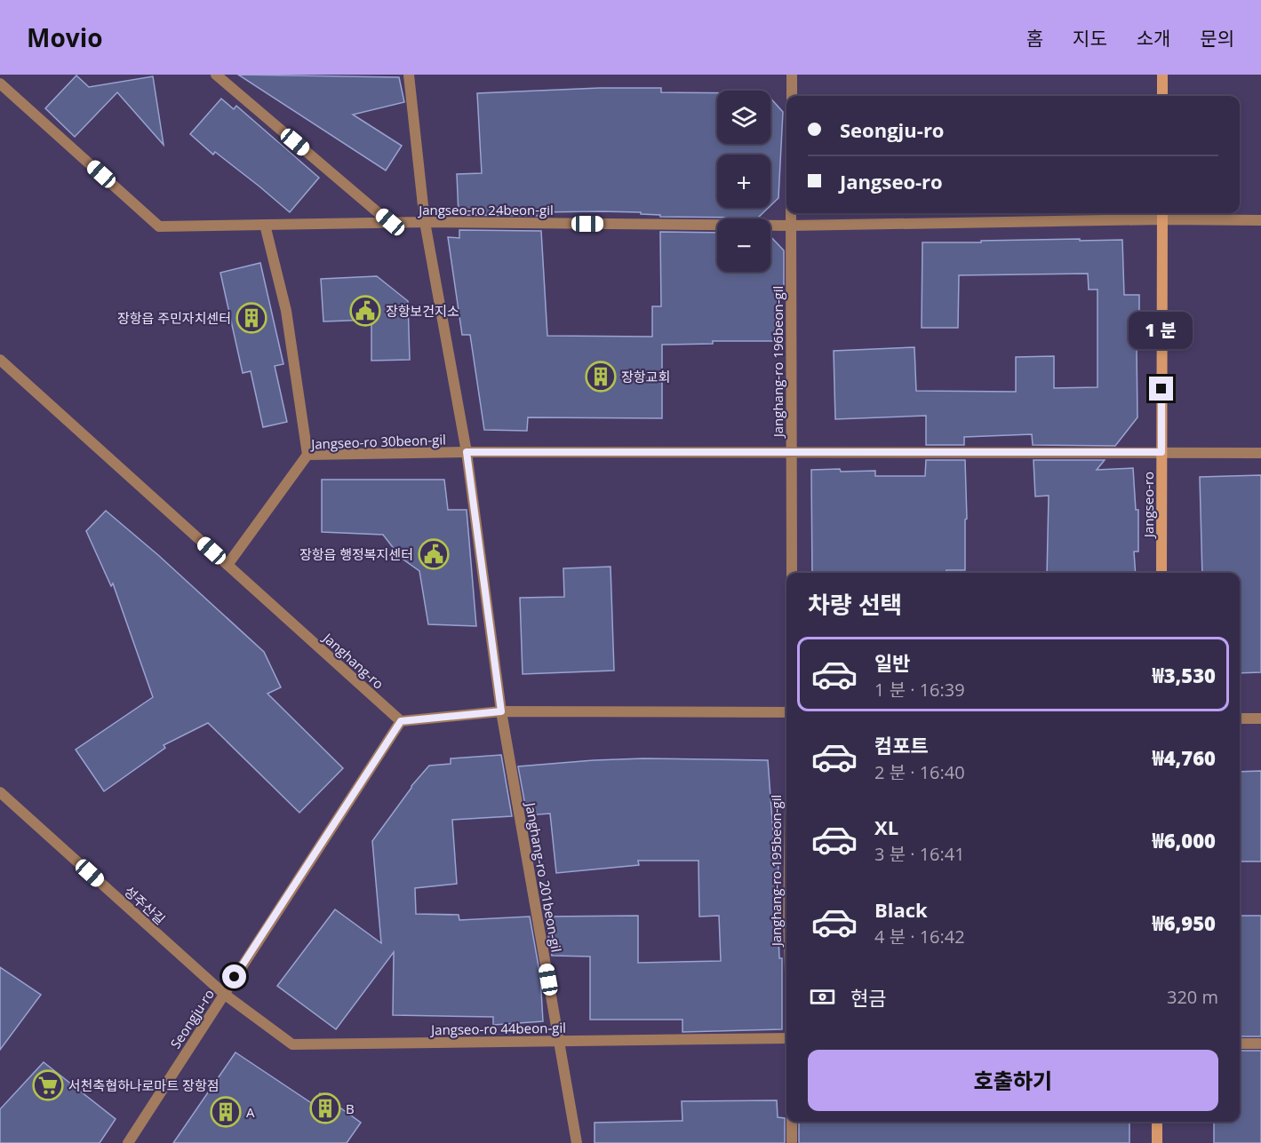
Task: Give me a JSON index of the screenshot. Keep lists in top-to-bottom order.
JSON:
{
  "streets": {
    "main road": ["Jangseo-ro"],
    "street": [
      "Jangseo-ro 24beon-gil",
      "Janghang-ro 196beon-gil",
      "Jangseo-ro 30beon-gil",
      "Janghang-ro",
      "Janghang-ro 201beon-gil",
      "성주산길",
      "Seongju-ro",
      "Jangseo-ro 44beon-gil"
    ]
  },
  "crossings": [
    ["Jangseo-ro 24beon-gil", "Janghang-ro 196beon-gil"],
    ["Jangseo-ro 24beon-gil", "Jangseo-ro"],
    ["Jangseo-ro 24beon-gil", "Janghang-ro 201beon-gil"],
    ["Janghang-ro 196beon-gil", "Jangseo-ro 30beon-gil"],
    ["Jangseo-ro 30beon-gil", "Jangseo-ro"],
    ["Jangseo-ro 30beon-gil", "Janghang-ro"],
    ["Jangseo-ro 30beon-gil", "Janghang-ro 201beon-gil"],
    ["Janghang-ro", "Seongju-ro"],
    ["Janghang-ro 201beon-gil", "Jangseo-ro 44beon-gil"],
    ["성주산길", "Seongju-ro"],
    ["성주산길", "Jangseo-ro 44beon-gil"],
    ["Seongju-ro", "Jangseo-ro 44beon-gil"]
  ],
  "places": {
    "public building": ["장항보건지소", "장항읍 행정복지센터"],
    "building": [
      "장항읍 주민자치센터",
      "장항교회",
      "B",
      "A"
    ],
    "supermarket": ["서천축협하나로마트 장항점"]
  },
  "page": {
    "header": "Movio",
    "nav": [
      "홈",
      "지도",
      "소개",
      "문의"
    ],
    "map_buttons": ["+", "−"],
    "banner": ["Seongju-ro", "Jangseo-ro"],
    "bubble": "1 분",
    "heading": "차량 선택",
    "list": [
      {
        "name": "일반",
        "note": "1 분 · 16:39",
        "value": "₩3,530"
      },
      {
        "name": "컴포트",
        "note": "2 분 · 16:40",
        "value": "₩4,760"
      },
      {
        "name": "XL",
        "note": "3 분 · 16:41",
        "value": "₩6,000"
      },
      {
        "name": "Black",
        "note": "4 분 · 16:42",
        "value": "₩6,950"
      }
    ],
    "pay": ["현금", "320 m"],
    "buttons": "호출하기"
  }
}
